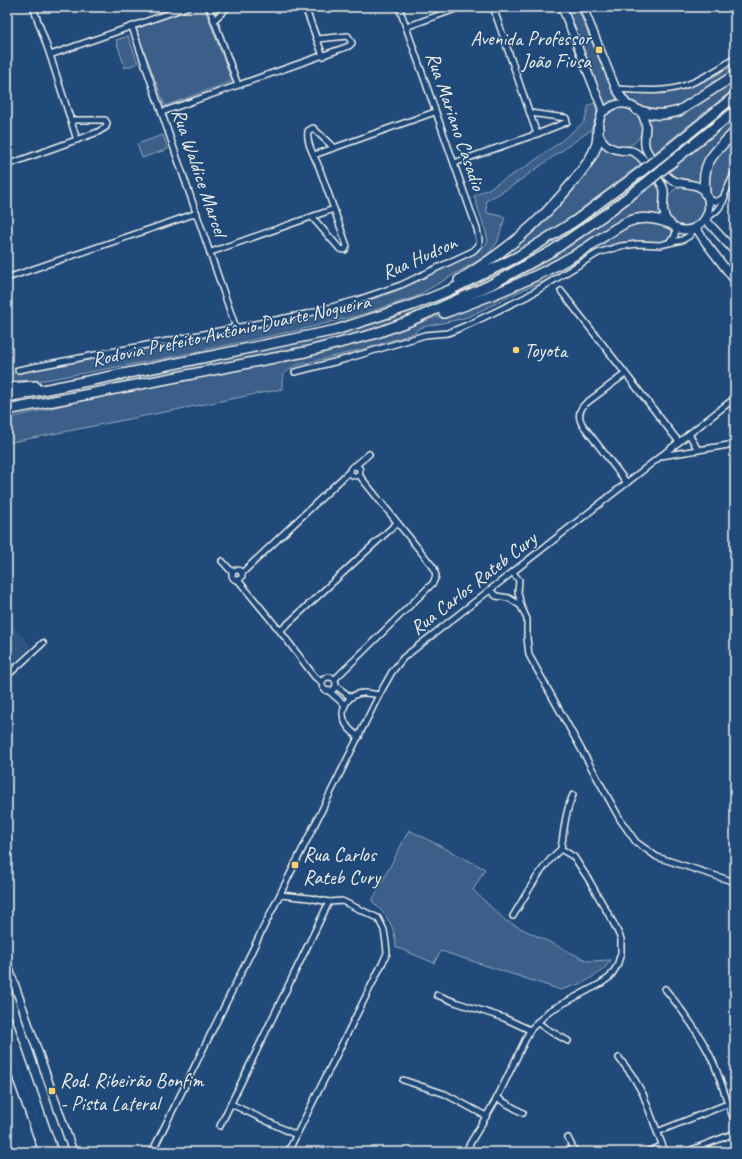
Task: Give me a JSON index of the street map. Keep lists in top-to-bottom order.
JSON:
{
  "streets": {
    "highway": ["Rodovia Prefeito Antônio Duarte Nogueira"],
    "street": [
      "Rua Mariano Casadio",
      "Rua Waldice Marcel",
      "Rua Hudson",
      "Rua Carlos Rateb Cury"
    ]
  },
  "crossings": [
    ["Rua Mariano Casadio", "Rua Hudson"],
    ["Rua Waldice Marcel", "Rua Hudson"]
  ],
  "places": {
    "transit": ["Avenida Professor João Fiusa", "Rua Carlos Rateb Cury", "Rod. Ribeirão Bonfim - Pista Lateral"],
    "other": ["Toyota"]
  }
}
